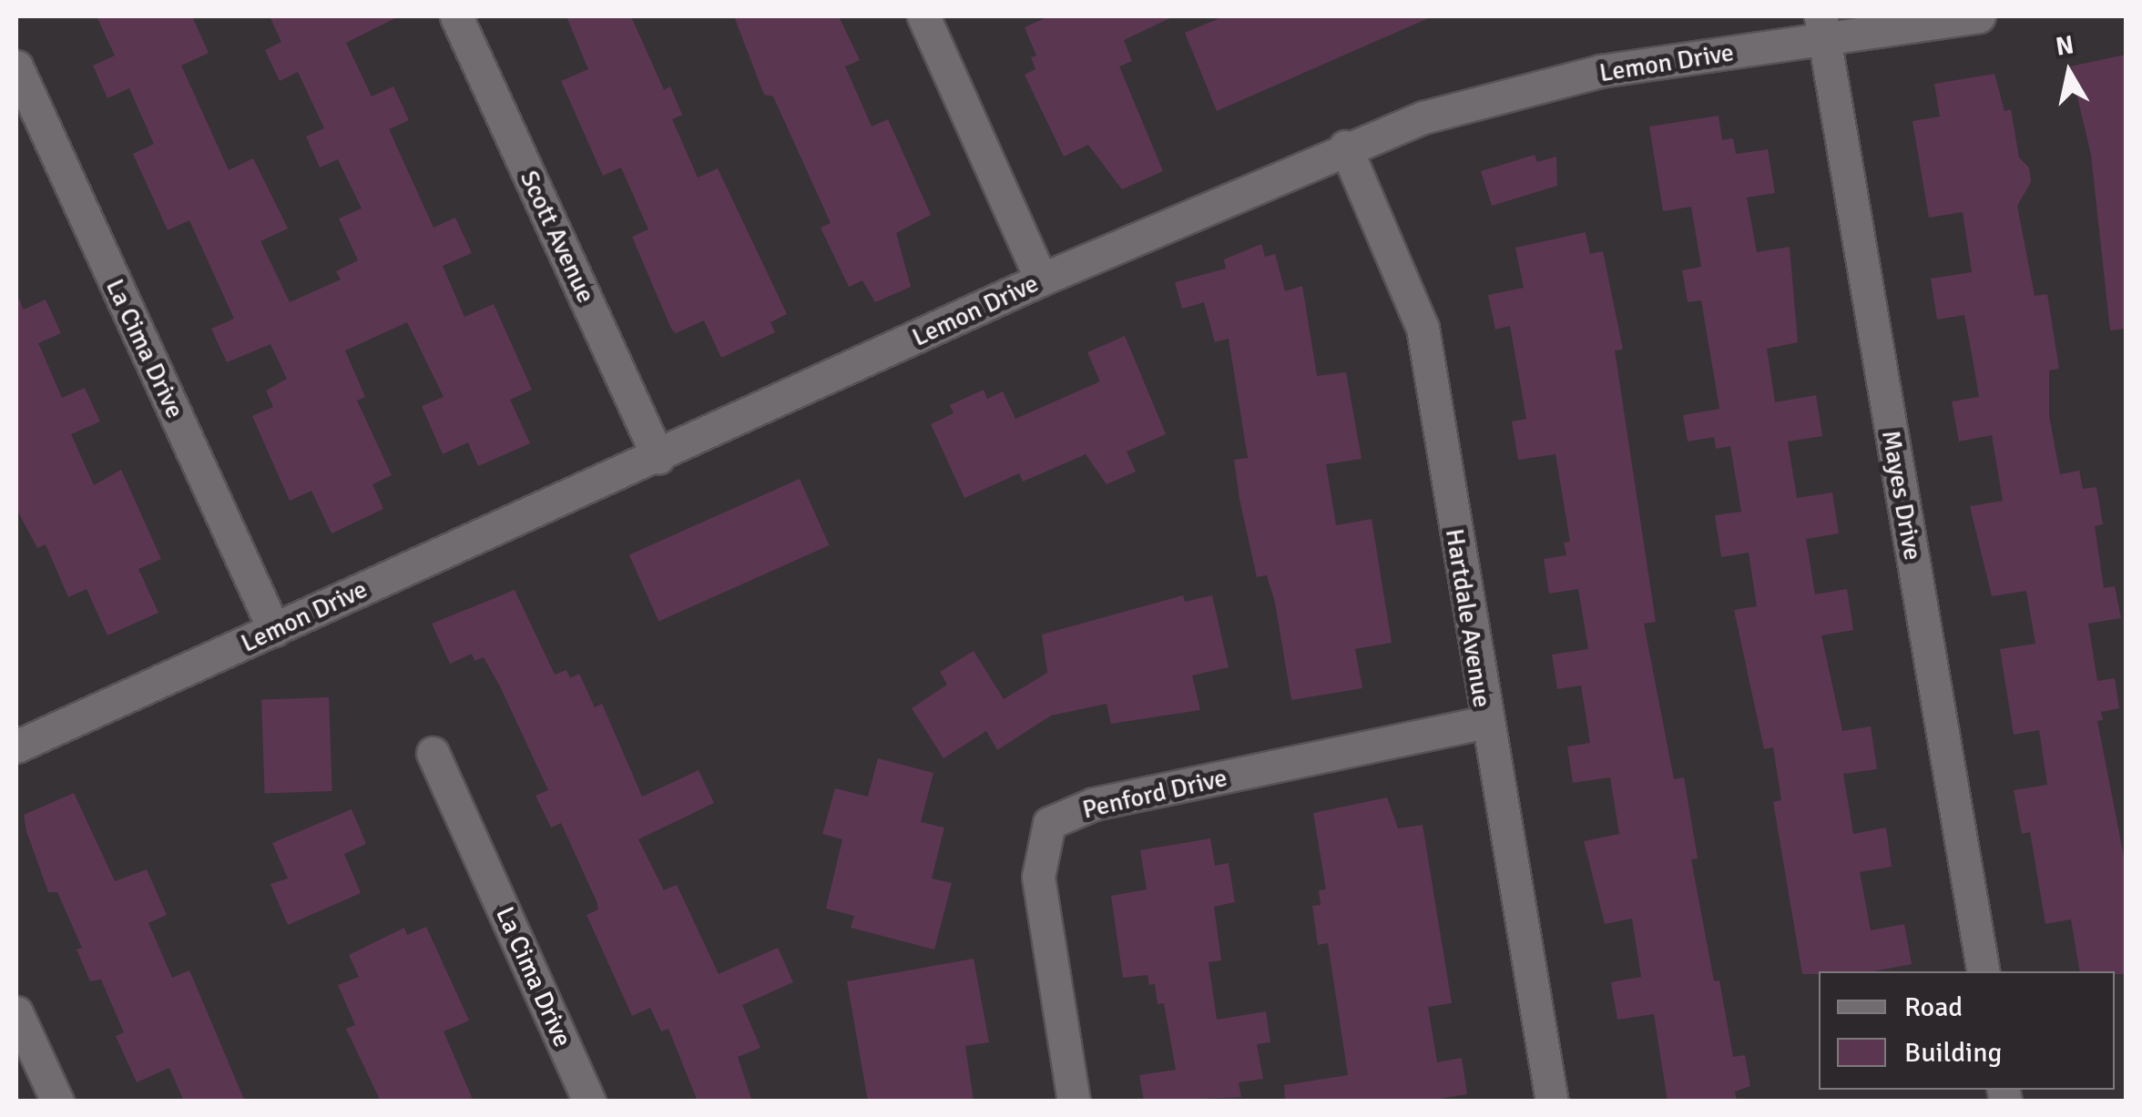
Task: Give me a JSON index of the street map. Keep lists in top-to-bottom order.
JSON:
{
  "streets": {
    "street": [
      "Lemon Drive",
      "Scott Avenue",
      "La Cima Drive",
      "Mayes Drive",
      "Hartdale Avenue",
      "Penford Drive"
    ]
  },
  "crossings": [
    ["Lemon Drive", "Scott Avenue"],
    ["Lemon Drive", "La Cima Drive"],
    ["Lemon Drive", "Mayes Drive"],
    ["Lemon Drive", "Hartdale Avenue"],
    ["Hartdale Avenue", "Penford Drive"]
  ],
  "legend": ["Road", "Building"],
  "north": "top"
}
